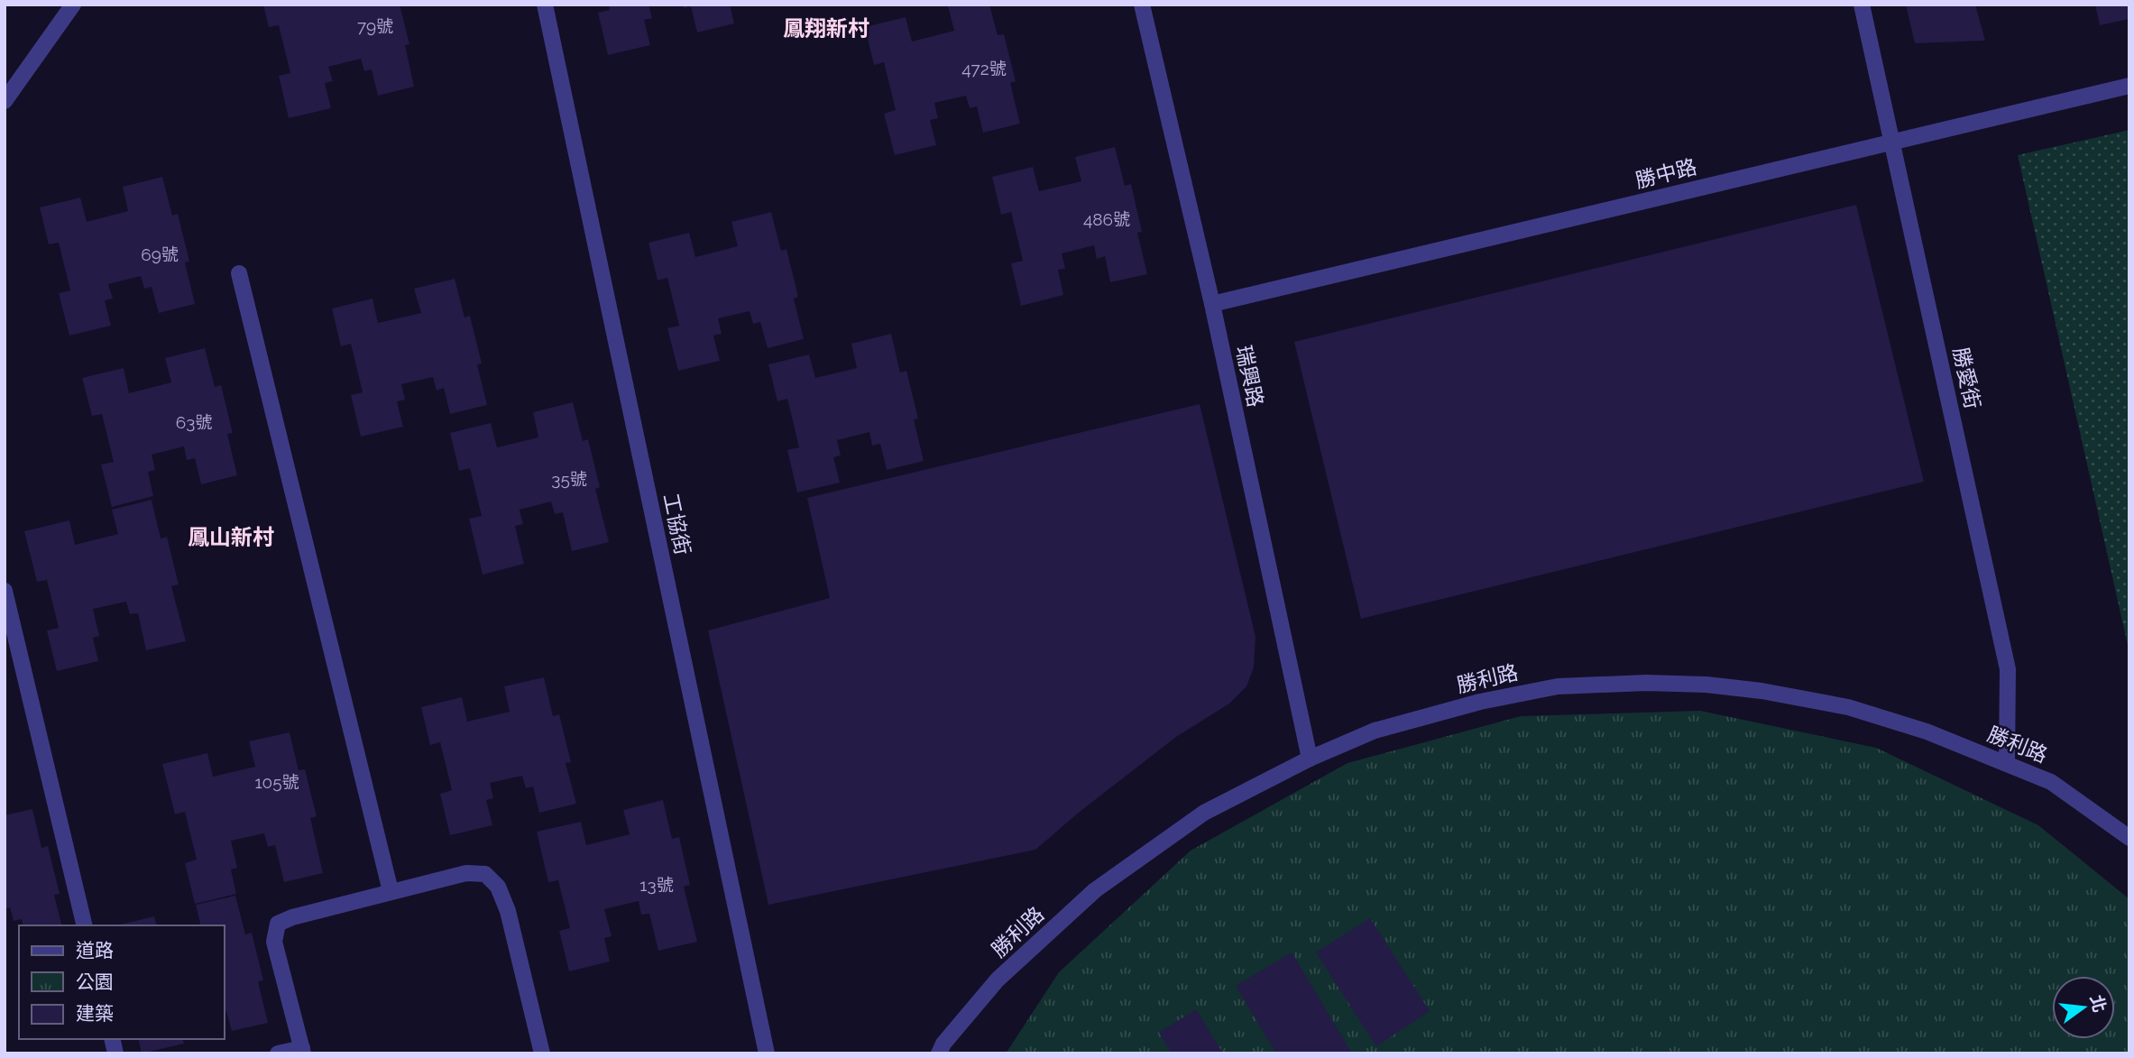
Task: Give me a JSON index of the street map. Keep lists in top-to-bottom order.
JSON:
{
  "streets": {
    "street": [
      "勝中路",
      "瑞興路",
      "勝愛街",
      "工協街",
      "勝利路"
    ]
  },
  "crossings": [
    ["勝中路", "瑞興路"],
    ["勝中路", "勝愛街"],
    ["瑞興路", "勝利路"],
    ["勝愛街", "勝利路"]
  ],
  "districts": ["鳳翔新村", "鳳山新村"],
  "house_numbers": [
    "79號",
    "472號",
    "486號",
    "69號",
    "63號",
    "35號",
    "105號",
    "13號"
  ],
  "legend": ["道路", "公園", "建築"],
  "north": "right"
}
